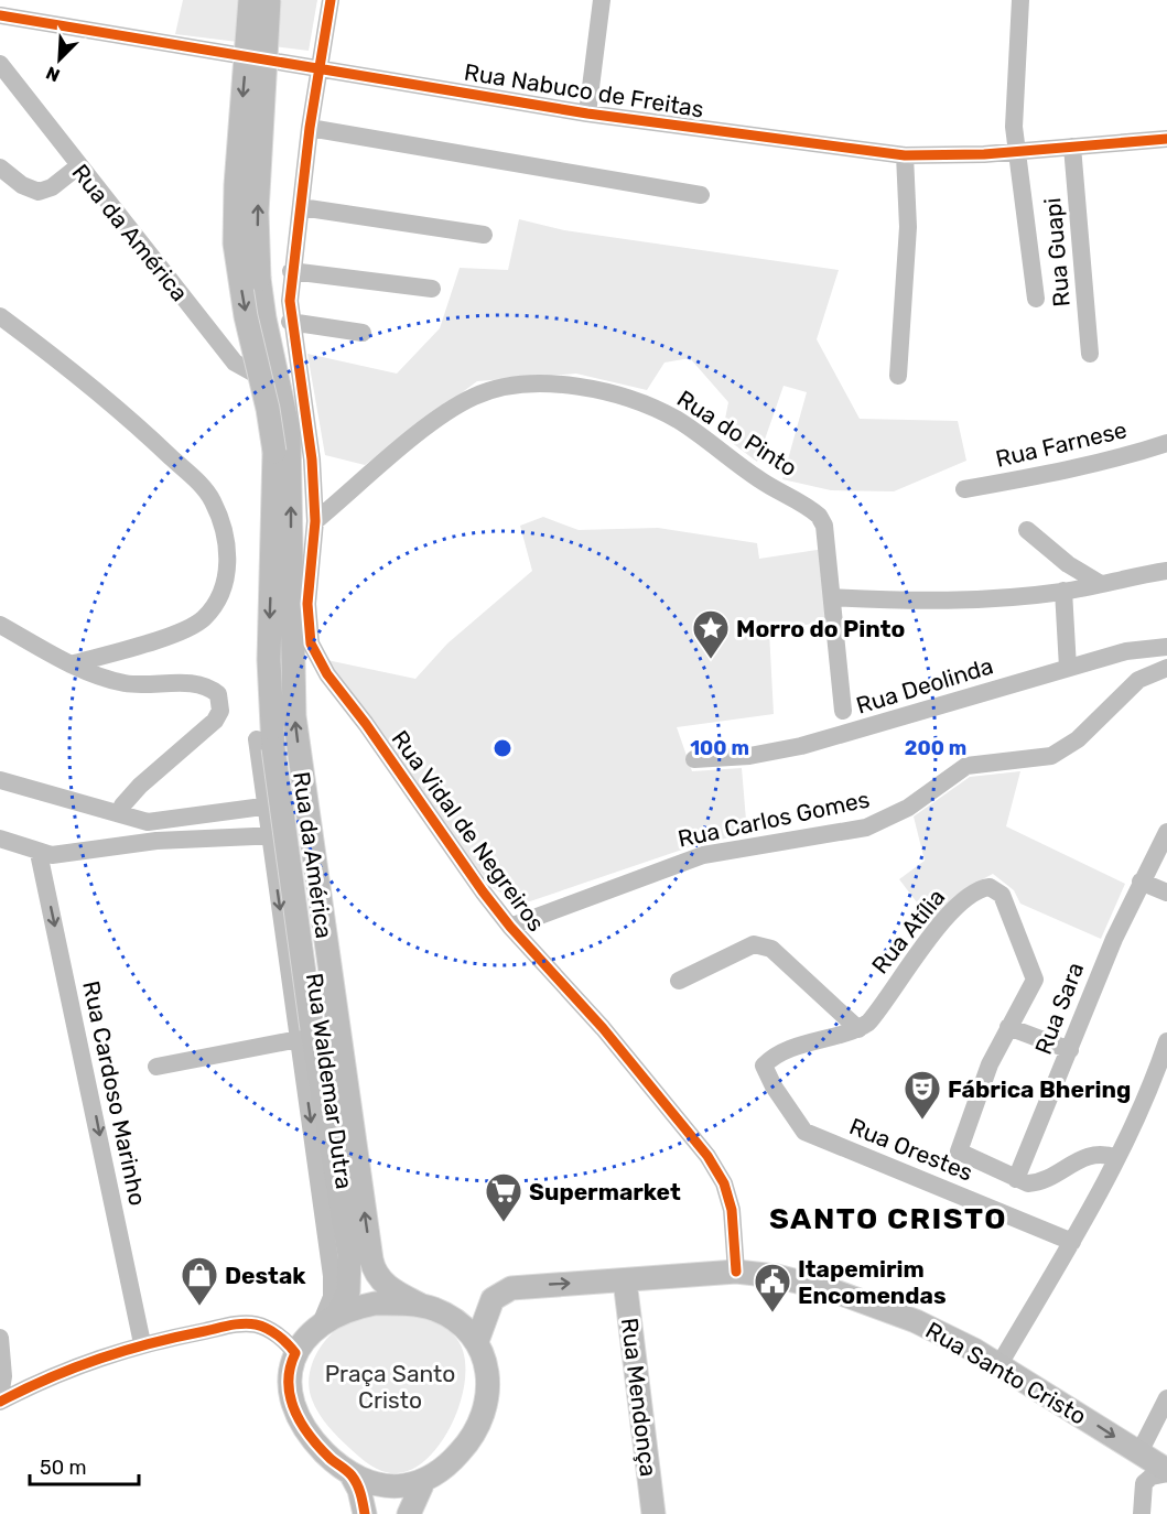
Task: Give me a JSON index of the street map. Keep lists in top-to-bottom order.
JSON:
{
  "streets": {
    "main road": ["Rua da América", "Rua Santo Cristo", "Rua Mendonça"],
    "street": [
      "Rua Nabuco de Freitas",
      "Rua Guapi",
      "Rua do Pinto",
      "Rua Farnese",
      "Rua Deolinda",
      "Rua Carlos Gomes",
      "Rua Vidal de Negreiros",
      "Rua Atília",
      "Rua Sara",
      "Rua Waldemar Dutra",
      "Rua Cardoso Marinho",
      "Rua Orestes"
    ]
  },
  "crossings": [
    ["Rua Nabuco de Freitas", "Rua Guapi"],
    ["Rua Nabuco de Freitas", "Rua Vidal de Negreiros"],
    ["Rua da América", "Rua Waldemar Dutra"],
    ["Rua da América", "Rua Santo Cristo"],
    ["Rua do Pinto", "Rua Vidal de Negreiros"],
    ["Rua Carlos Gomes", "Rua Vidal de Negreiros"],
    ["Rua Vidal de Negreiros", "Rua Santo Cristo"],
    ["Rua Atília", "Rua Sara"],
    ["Rua Atília", "Rua Orestes"],
    ["Rua Waldemar Dutra", "Rua Santo Cristo"],
    ["Rua Santo Cristo", "Rua Mendonça"]
  ],
  "one_way": ["Rua Waldemar Dutra", "Rua Cardoso Marinho", "Rua Santo Cristo"],
  "districts": ["SANTO CRISTO"],
  "parks": ["Praça Santo Cristo"],
  "places": {
    "place": ["Morro do Pinto"],
    "theatre": ["Fábrica Bhering"],
    "supermarket": ["Supermarket"],
    "shop": ["Destak"],
    "public building": ["Itapemirim Encomendas"]
  },
  "scale_bar": "50 m",
  "north": "bottom left",
  "rings": ["100 m", "200 m"]
}
